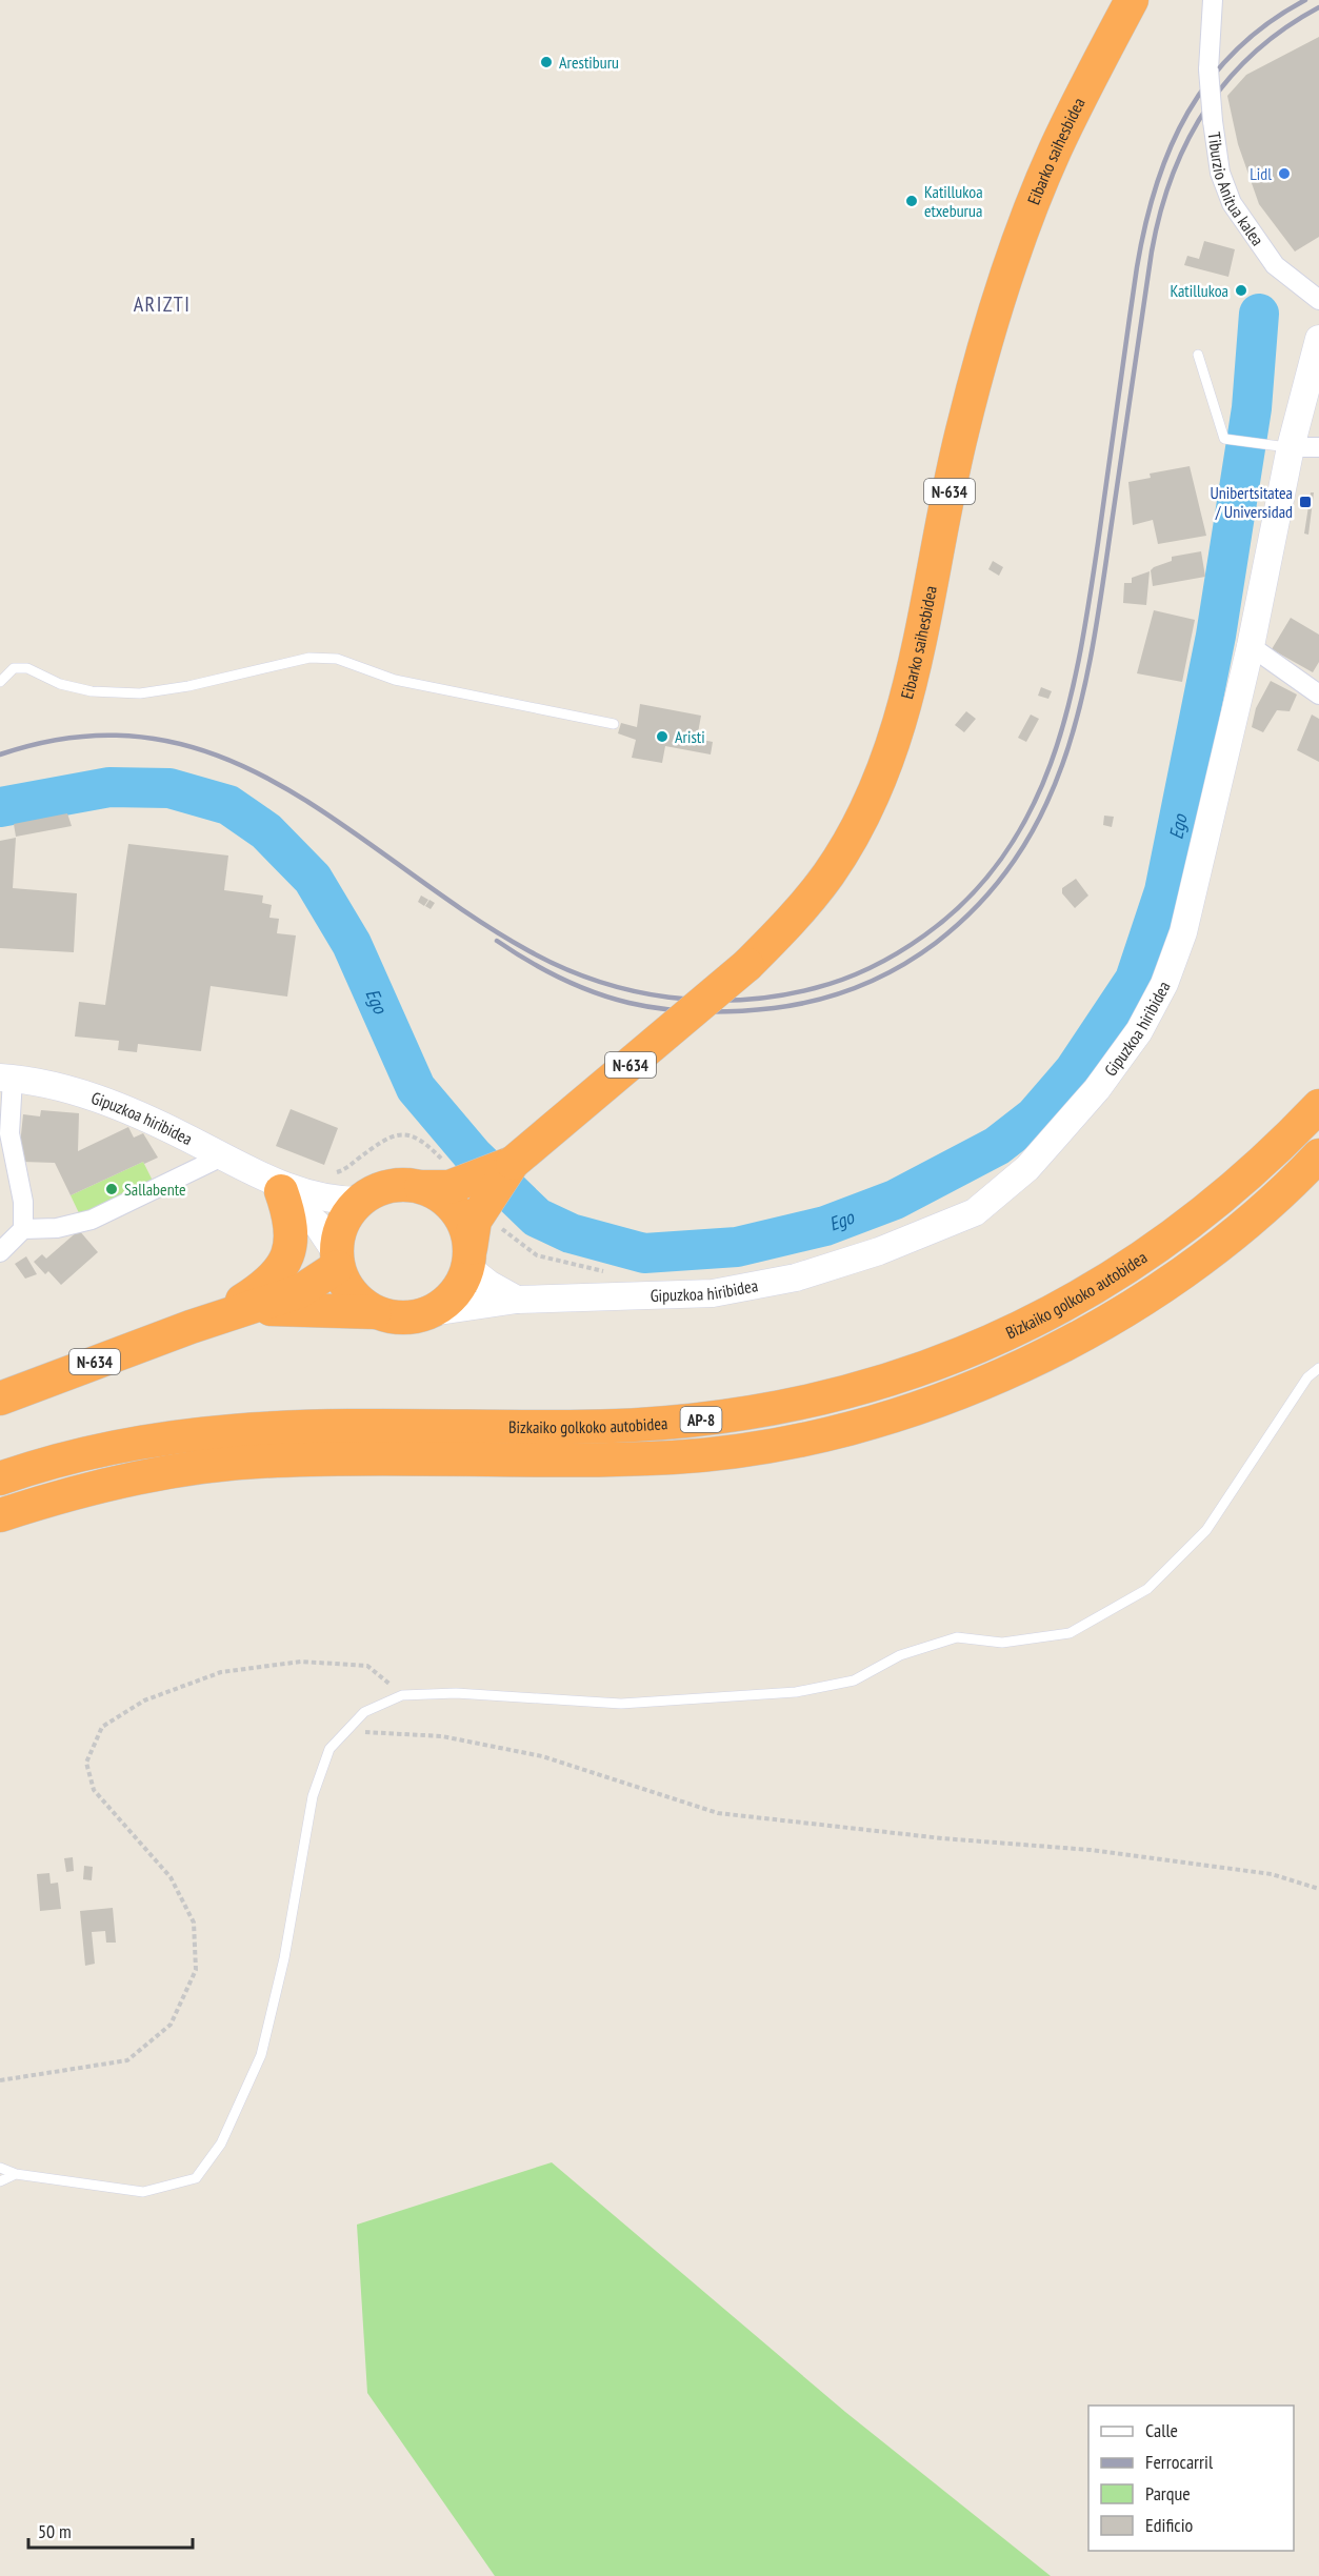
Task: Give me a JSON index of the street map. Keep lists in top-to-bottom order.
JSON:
{
  "streets": {
    "highway": [
      "Eibarko saihesbidea",
      "N-634",
      "Bizkaiko golkoko autobidea",
      "AP-8"
    ],
    "street": ["Tiburzio Anitua kalea", "Gipuzkoa hiribidea"]
  },
  "crossings": [
    ["Eibarko saihesbidea", "Gipuzkoa hiribidea"]
  ],
  "districts": ["ARIZTI"],
  "water": ["Ego"],
  "places": {
    "other": [
      "Arestiburu",
      "Lidl",
      "Katillukoa etxeburua",
      "Katillukoa",
      "Aristi",
      "Sallabente"
    ],
    "transit": ["Unibertsitatea / Universidad"]
  },
  "legend": [
    "Calle",
    "Ferrocarril",
    "Parque",
    "Edificio"
  ],
  "scale_bar": "50 m"
}
